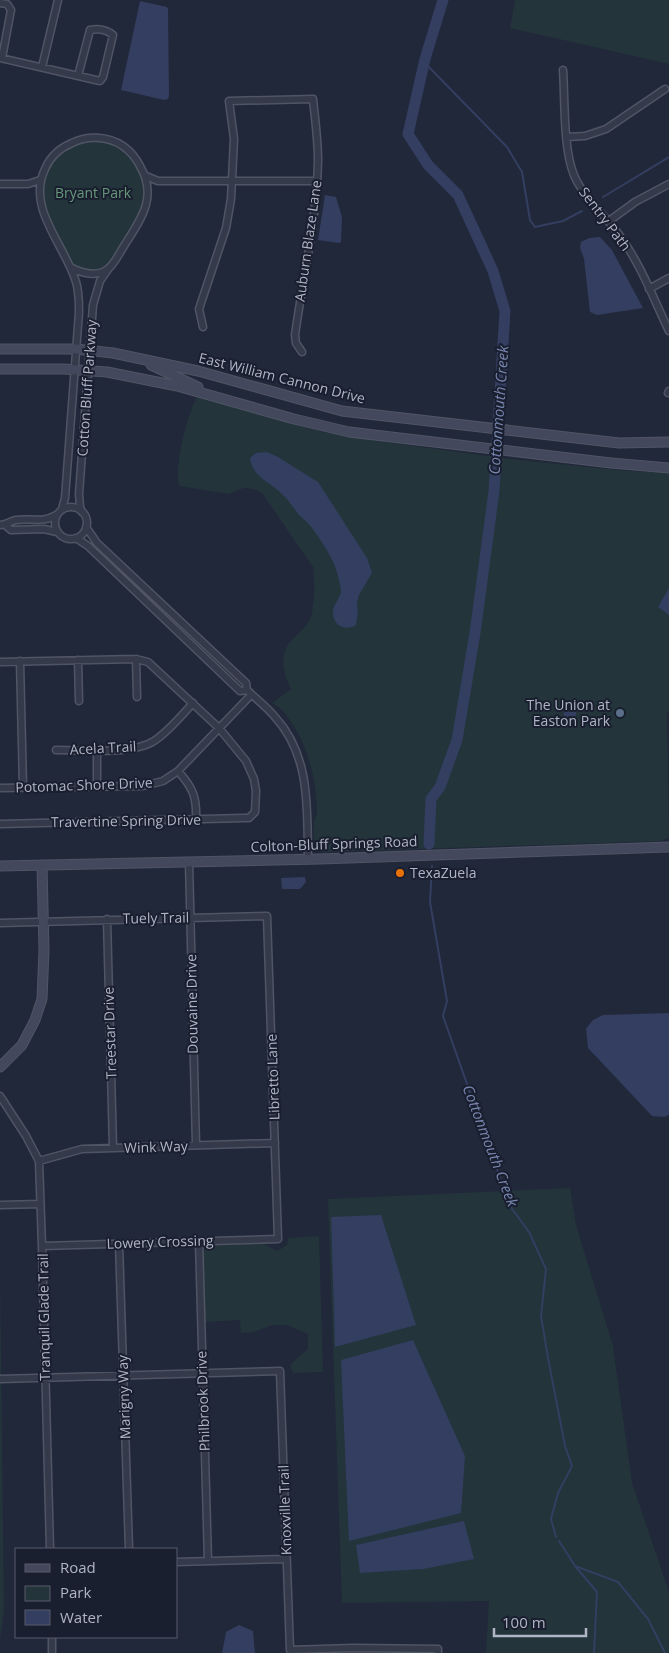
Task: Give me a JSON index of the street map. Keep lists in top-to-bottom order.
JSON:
{
  "streets": {
    "street": [
      "Sentry Path",
      "Auburn Blaze Lane",
      "East William Cannon Drive",
      "Cotton Bluff Parkway",
      "Acela Trail",
      "Potomac Shore Drive",
      "Travertine Spring Drive",
      "Colton-Bluff Springs Road",
      "Tuely Trail",
      "Douvaine Drive",
      "Treestar Drive",
      "Libretto Lane",
      "Wink Way",
      "Lowery Crossing",
      "Tranquil Glade Trail",
      "Marigny Way",
      "Philbrook Drive",
      "Knoxville Trail"
    ]
  },
  "crossings": [
    ["East William Cannon Drive", "Cotton Bluff Parkway"],
    ["Potomac Shore Drive", "Travertine Spring Drive"],
    ["Colton-Bluff Springs Road", "Douvaine Drive"],
    ["Tuely Trail", "Douvaine Drive"],
    ["Tuely Trail", "Treestar Drive"],
    ["Tuely Trail", "Libretto Lane"],
    ["Douvaine Drive", "Wink Way"],
    ["Treestar Drive", "Wink Way"],
    ["Libretto Lane", "Wink Way"],
    ["Libretto Lane", "Lowery Crossing"],
    ["Wink Way", "Tranquil Glade Trail"],
    ["Lowery Crossing", "Tranquil Glade Trail"],
    ["Lowery Crossing", "Marigny Way"],
    ["Lowery Crossing", "Philbrook Drive"],
    ["Philbrook Drive", "Knoxville Trail"]
  ],
  "water": ["Cottonmouth Creek"],
  "parks": ["Bryant Park"],
  "places": ["The Union at Easton Park", "TexaZuela"],
  "legend": ["Road", "Park", "Water"],
  "scale_bar": "100 m"
}
